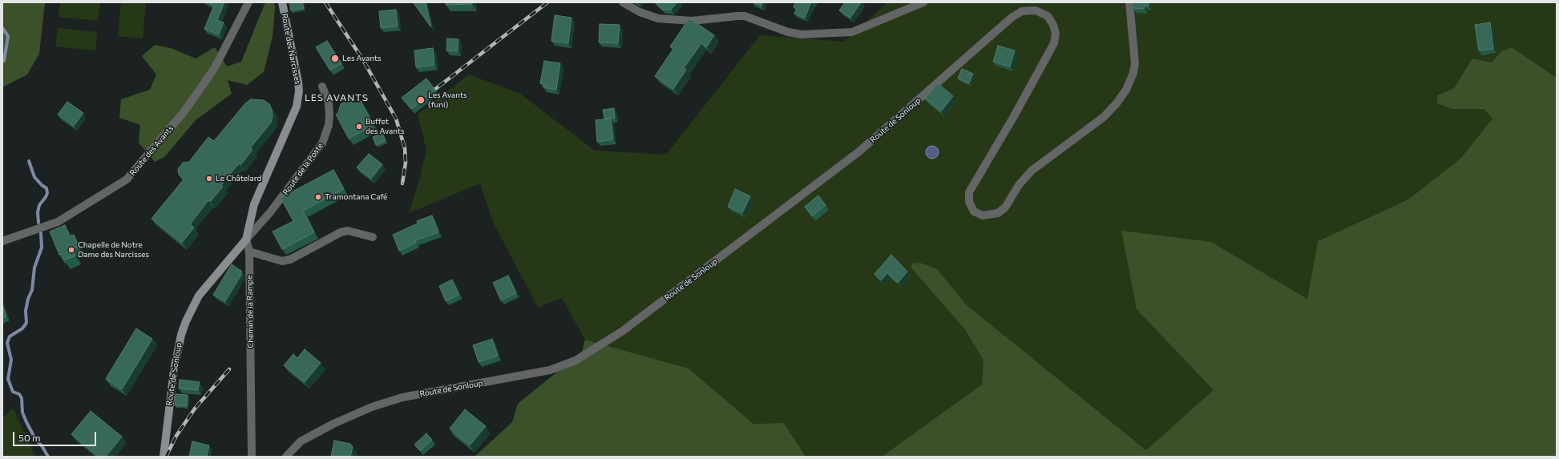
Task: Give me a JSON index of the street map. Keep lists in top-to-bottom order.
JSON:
{
  "streets": {
    "street": [
      "Route des Narcisses",
      "Route de Sonloup",
      "Route des Avants",
      "Route de la Poste",
      "Chemin de la Rampe"
    ]
  },
  "crossings": [
    ["Route des Narcisses", "Route de Sonloup"],
    ["Route des Narcisses", "Route de la Poste"],
    ["Route des Narcisses", "Chemin de la Rampe"],
    ["Route de Sonloup", "Route de la Poste"],
    ["Route de Sonloup", "Chemin de la Rampe"],
    ["Route de la Poste", "Chemin de la Rampe"]
  ],
  "districts": ["LES AVANTS"],
  "places": [
    "Les Avants",
    "Les Avants (funi)",
    "Buffet des Avants",
    "Le Châtelard",
    "Tramontana Café",
    "Chapelle de Notre Dame des Narcisses"
  ],
  "scale_bar": "50 m"
}
